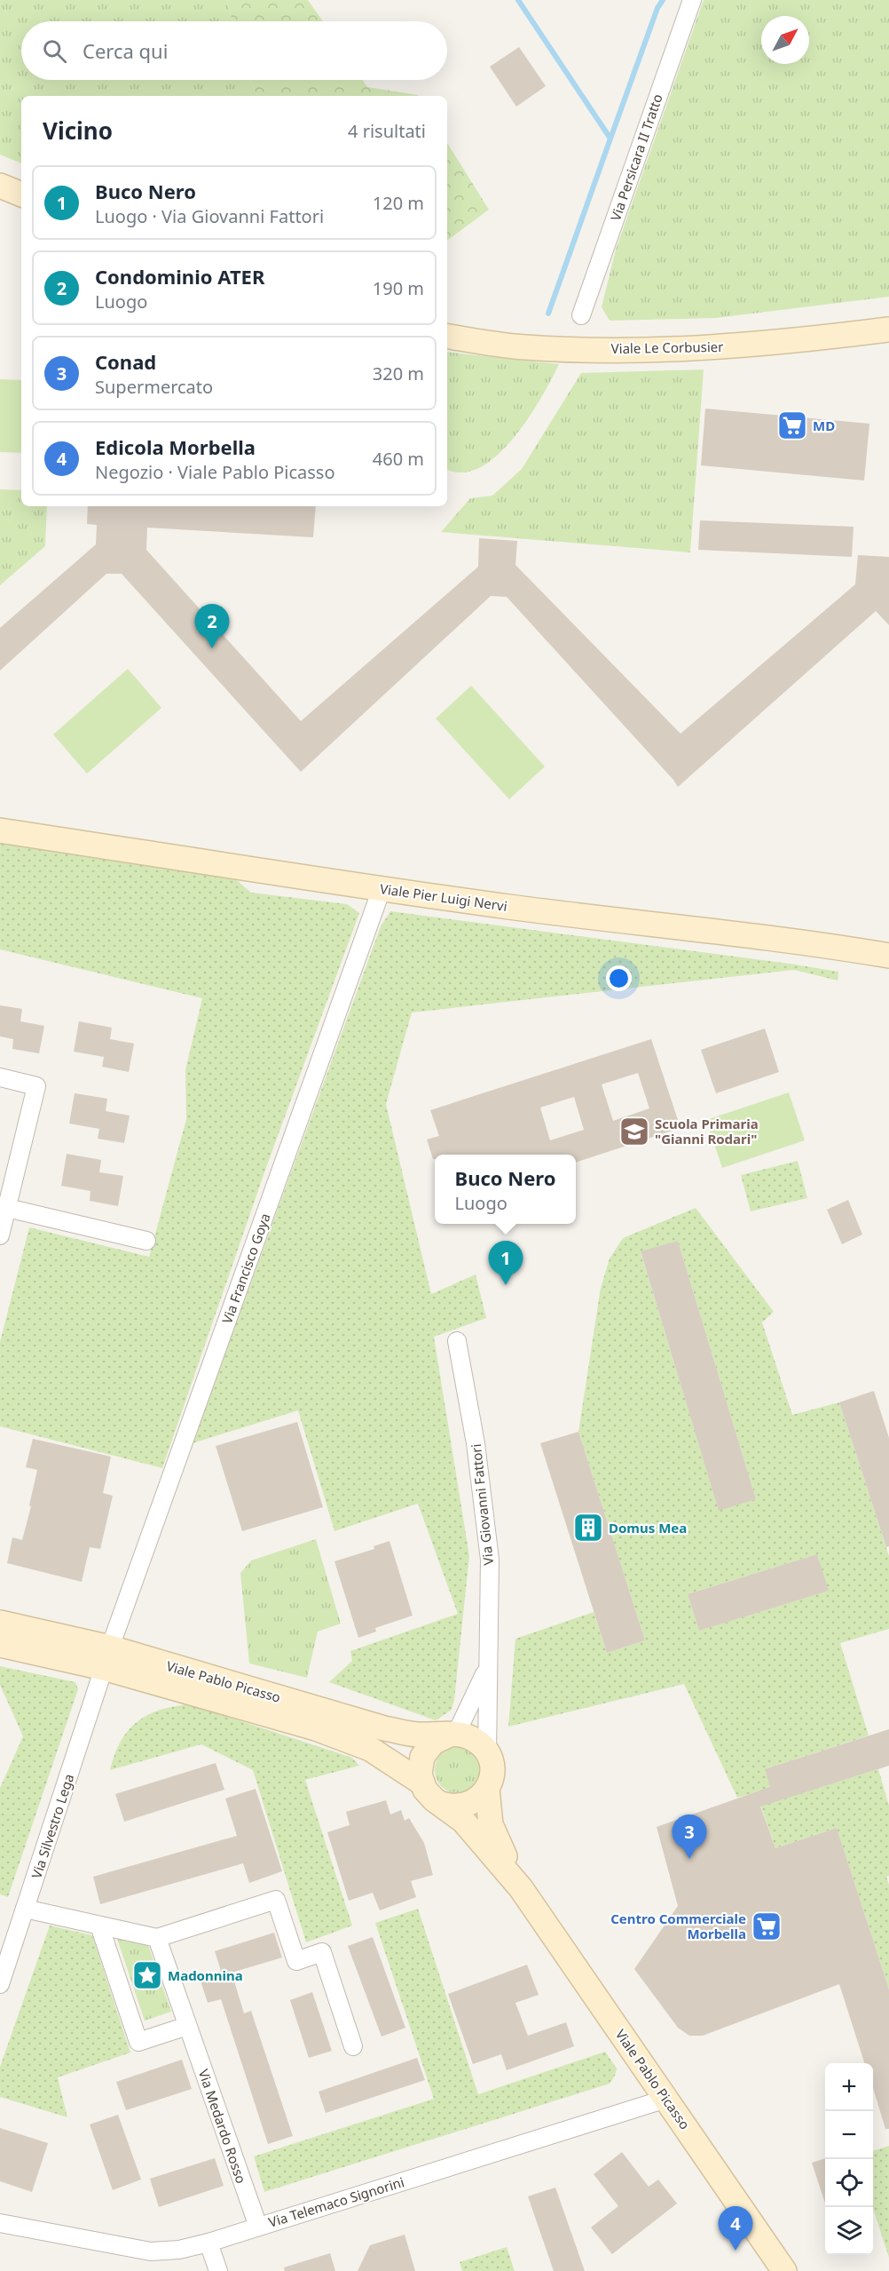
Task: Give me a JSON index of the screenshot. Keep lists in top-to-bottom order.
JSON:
{
  "streets": {
    "street": [
      "Via Persicara II Tratto",
      "Viale Le Corbusier",
      "Viale Pier Luigi Nervi",
      "Via Francisco Goya",
      "Via Giovanni Fattori",
      "Viale Pablo Picasso",
      "Via Silvestro Lega",
      "Via Medardo Rosso",
      "Via Telemaco Signorini"
    ]
  },
  "crossings": [
    ["Viale Pier Luigi Nervi", "Via Francisco Goya"],
    ["Via Francisco Goya", "Viale Pablo Picasso"],
    ["Via Francisco Goya", "Via Silvestro Lega"],
    ["Via Giovanni Fattori", "Viale Pablo Picasso"],
    ["Viale Pablo Picasso", "Via Silvestro Lega"],
    ["Viale Pablo Picasso", "Via Telemaco Signorini"],
    ["Via Medardo Rosso", "Via Telemaco Signorini"]
  ],
  "places": {
    "supermarket": ["MD", "Centro Commerciale Morbella"],
    "school or university": ["Scuola Primaria \"Gianni Rodari\""],
    "building": ["Domus Mea"],
    "place": ["Madonnina"]
  },
  "north": "top right",
  "page": {
    "search": "Cerca qui",
    "heading": ["Vicino", "4 risultati"],
    "list": [
      {
        "mark": "1",
        "name": "Buco Nero",
        "note": "Luogo · Via Giovanni Fattori",
        "value": "120 m"
      },
      {
        "mark": "2",
        "name": "Condominio ATER",
        "note": "Luogo",
        "value": "190 m"
      },
      {
        "mark": "3",
        "name": "Conad",
        "note": "Supermercato",
        "value": "320 m"
      },
      {
        "mark": "4",
        "name": "Edicola Morbella",
        "note": "Negozio · Viale Pablo Picasso",
        "value": "460 m"
      }
    ],
    "pins": [
      "2",
      "1",
      "3",
      "4"
    ],
    "popup": ["Buco Nero", "Luogo"],
    "map_buttons": ["+", "−"]
  }
}
